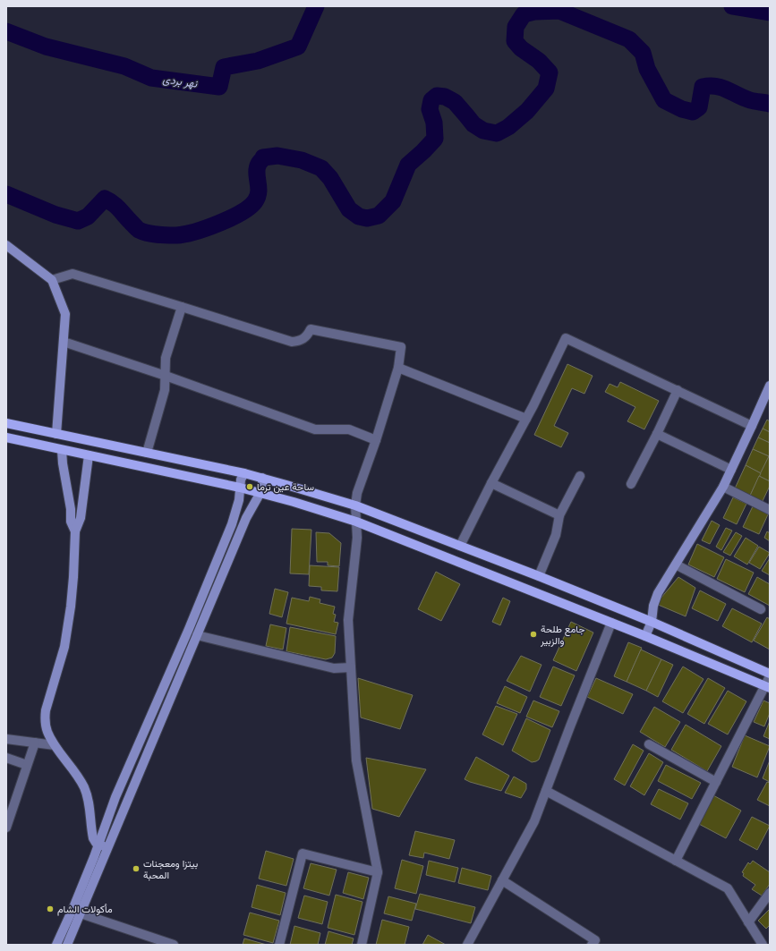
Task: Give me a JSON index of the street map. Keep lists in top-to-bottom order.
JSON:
{
  "water": ["نهر بردى"],
  "places": [
    "ساحة عين ترما",
    "جامع طلحة والزبير",
    "بيتزا ومعجنات المحبة",
    "مأكولات الشام"
  ]
}
